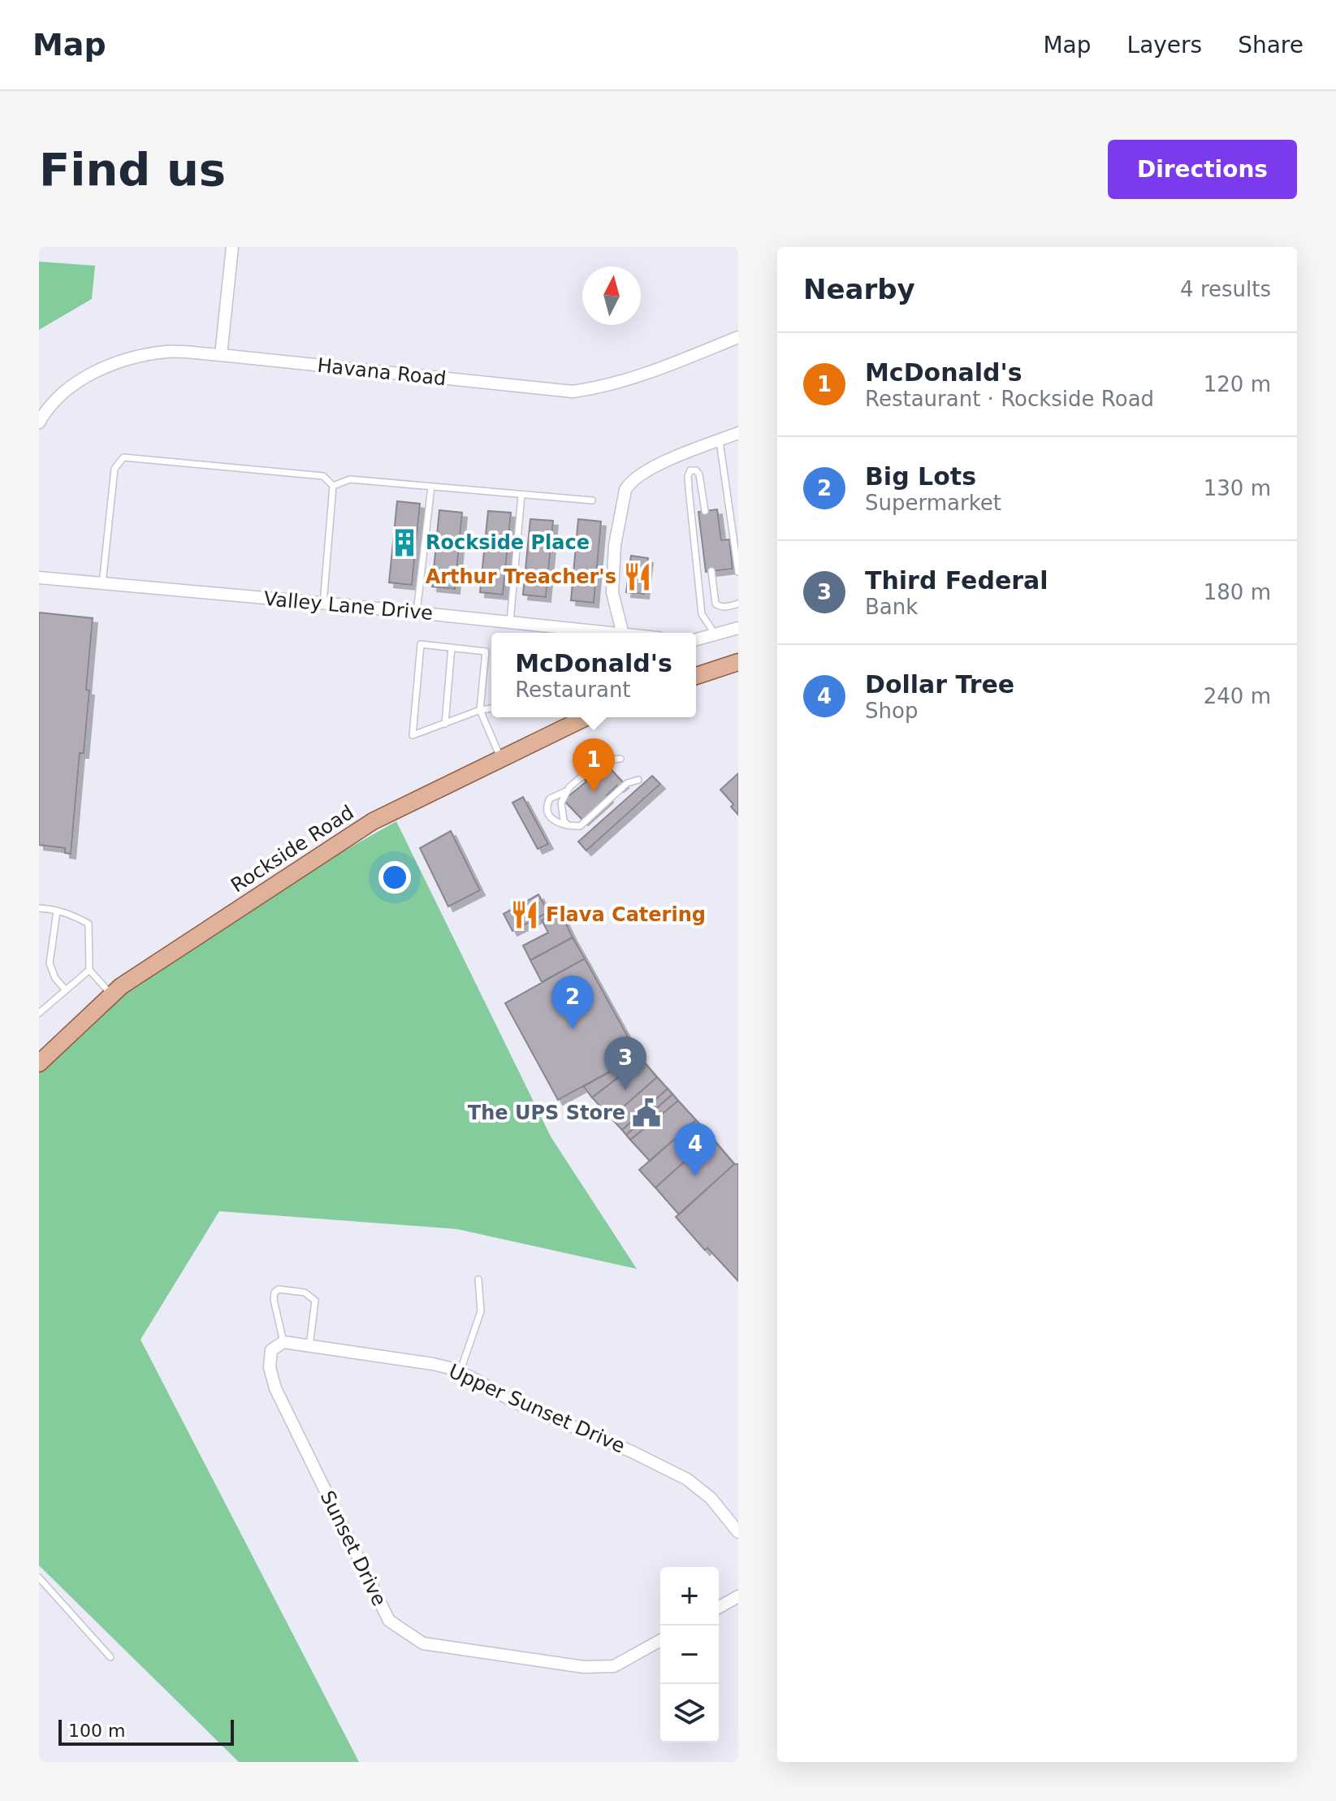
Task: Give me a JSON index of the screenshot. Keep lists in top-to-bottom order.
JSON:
{
  "streets": {
    "main road": ["Rockside Road"],
    "street": [
      "Havana Road",
      "Valley Lane Drive",
      "Upper Sunset Drive",
      "Sunset Drive"
    ]
  },
  "crossings": [
    ["Upper Sunset Drive", "Sunset Drive"]
  ],
  "places": {
    "building": ["Rockside Place"],
    "restaurant": ["Arthur Treacher's", "Flava Catering"],
    "public building": ["The UPS Store"]
  },
  "scale_bar": "100 m",
  "north": "top",
  "page": {
    "header": "Map",
    "nav": ["Map", "Layers", "Share"],
    "buttons": "Directions",
    "title": "Find us",
    "heading": ["Nearby", "4 results"],
    "list": [
      {
        "mark": "1",
        "name": "McDonald's",
        "note": "Restaurant · Rockside Road",
        "value": "120 m"
      },
      {
        "mark": "2",
        "name": "Big Lots",
        "note": "Supermarket",
        "value": "130 m"
      },
      {
        "mark": "3",
        "name": "Third Federal",
        "note": "Bank",
        "value": "180 m"
      },
      {
        "mark": "4",
        "name": "Dollar Tree",
        "note": "Shop",
        "value": "240 m"
      }
    ],
    "popup": ["McDonald's", "Restaurant"],
    "pins": [
      "1",
      "2",
      "3",
      "4"
    ],
    "map_buttons": ["+", "−"],
    "scale": "100 m"
  }
}
